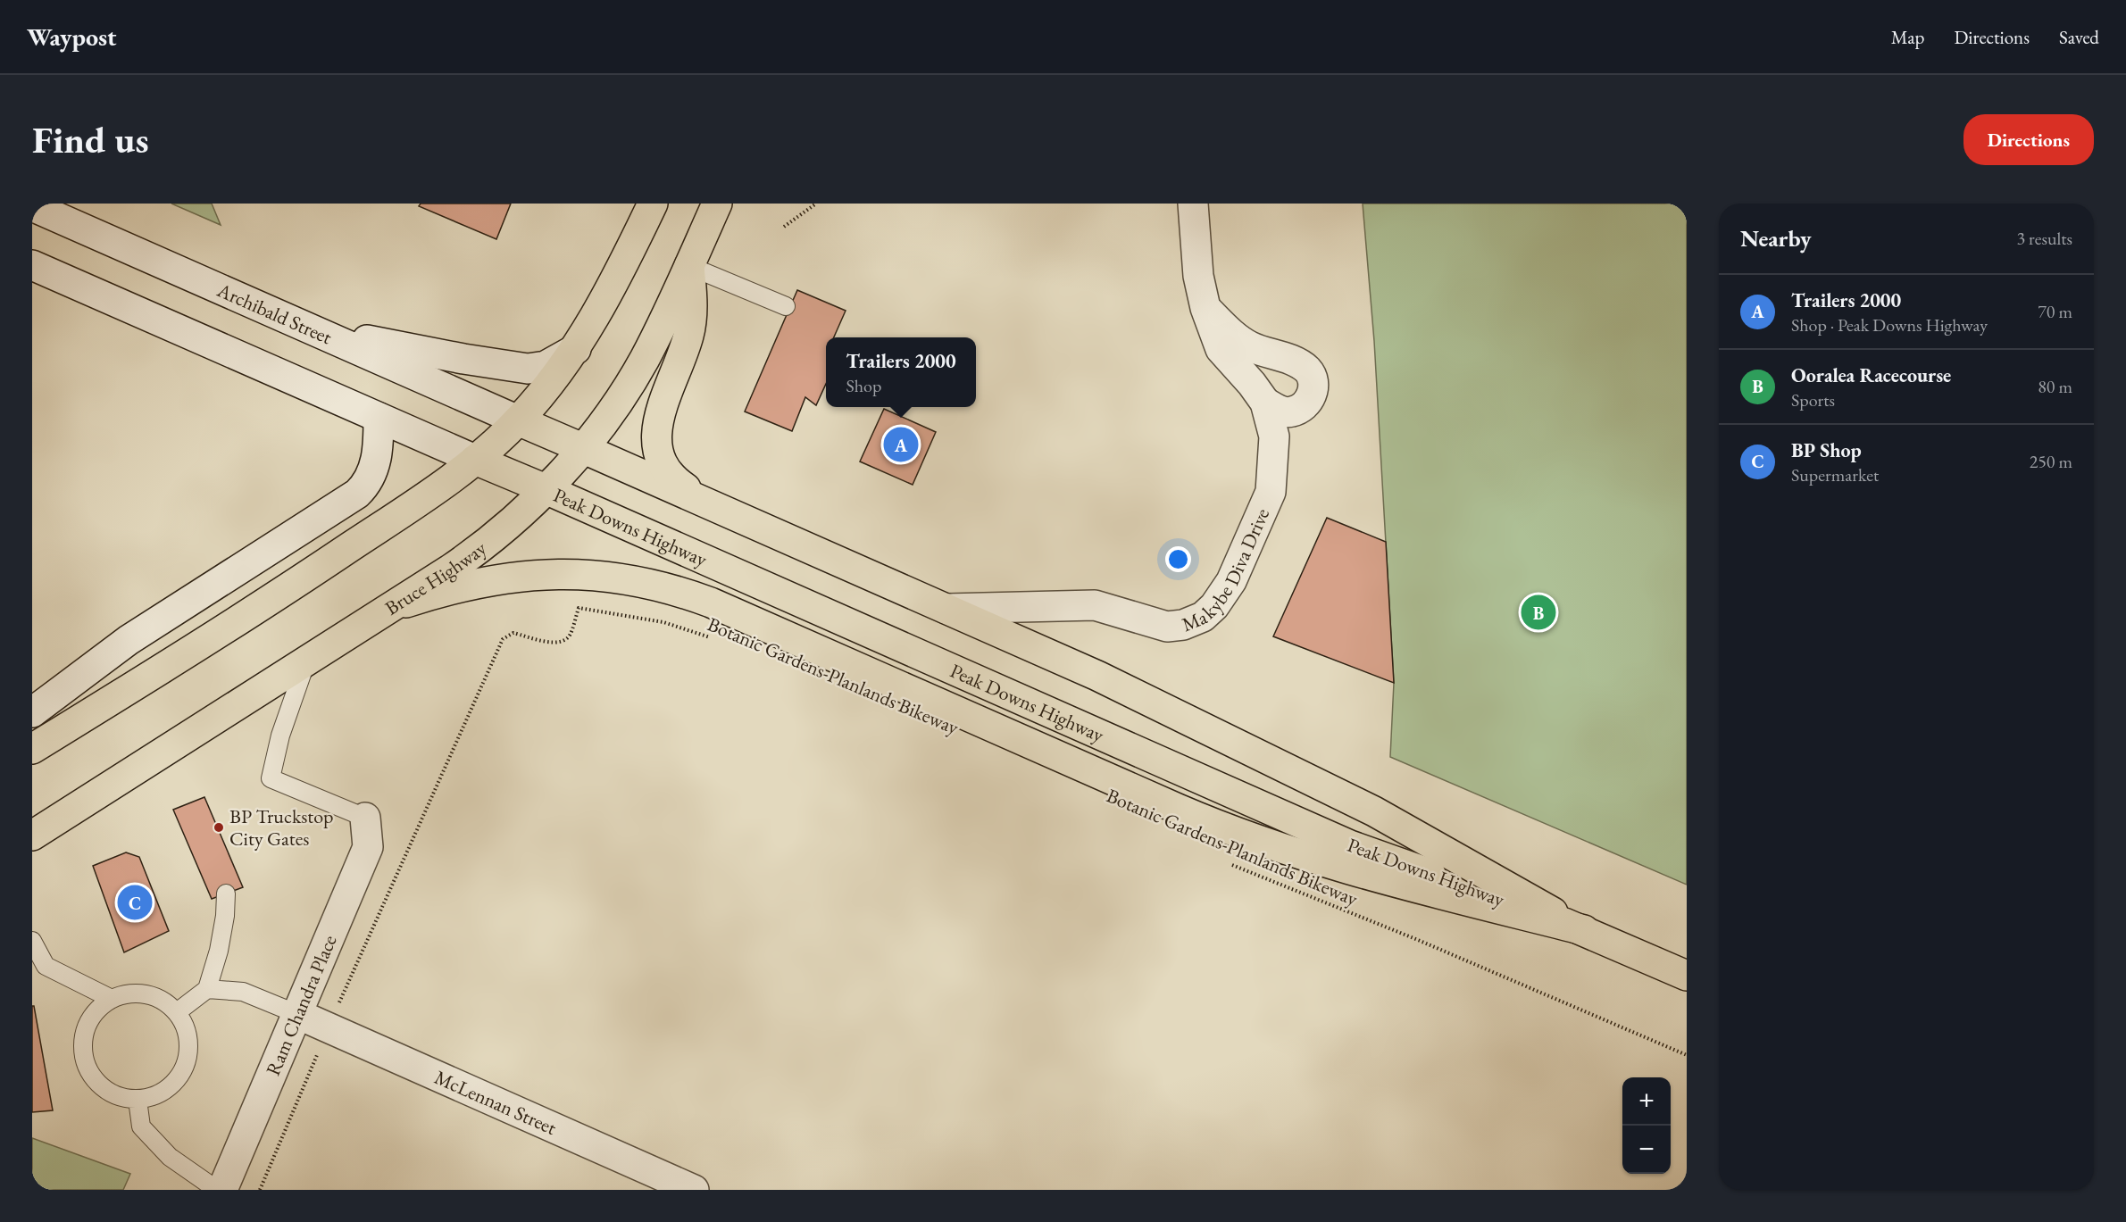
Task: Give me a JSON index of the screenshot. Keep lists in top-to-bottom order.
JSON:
{
  "streets": {
    "main road": ["Peak Downs Highway", "Bruce Highway"],
    "street": [
      "Archibald Street",
      "Makybe Diva Drive",
      "Ram Chandra Place",
      "McLennan Street"
    ],
    "path": ["Botanic Gardens-Planlands Bikeway"]
  },
  "crossings": [
    ["Archibald Street", "Peak Downs Highway"],
    ["Peak Downs Highway", "Makybe Diva Drive"],
    ["Peak Downs Highway", "Bruce Highway"],
    ["Botanic Gardens-Planlands Bikeway", "McLennan Street"],
    ["Ram Chandra Place", "McLennan Street"]
  ],
  "places": ["BP Truckstop City Gates"],
  "page": {
    "header": "Waypost",
    "nav": ["Map", "Directions", "Saved"],
    "buttons": "Directions",
    "title": "Find us",
    "heading": ["Nearby", "3 results"],
    "list": [
      {
        "mark": "A",
        "name": "Trailers 2000",
        "note": "Shop · Peak Downs Highway",
        "value": "70 m"
      },
      {
        "mark": "B",
        "name": "Ooralea Racecourse",
        "note": "Sports",
        "value": "80 m"
      },
      {
        "mark": "C",
        "name": "BP Shop",
        "note": "Supermarket",
        "value": "250 m"
      }
    ],
    "popup": ["Trailers 2000", "Shop"],
    "pins": ["A", "B", "C"],
    "map_buttons": ["+", "−"]
  }
}
